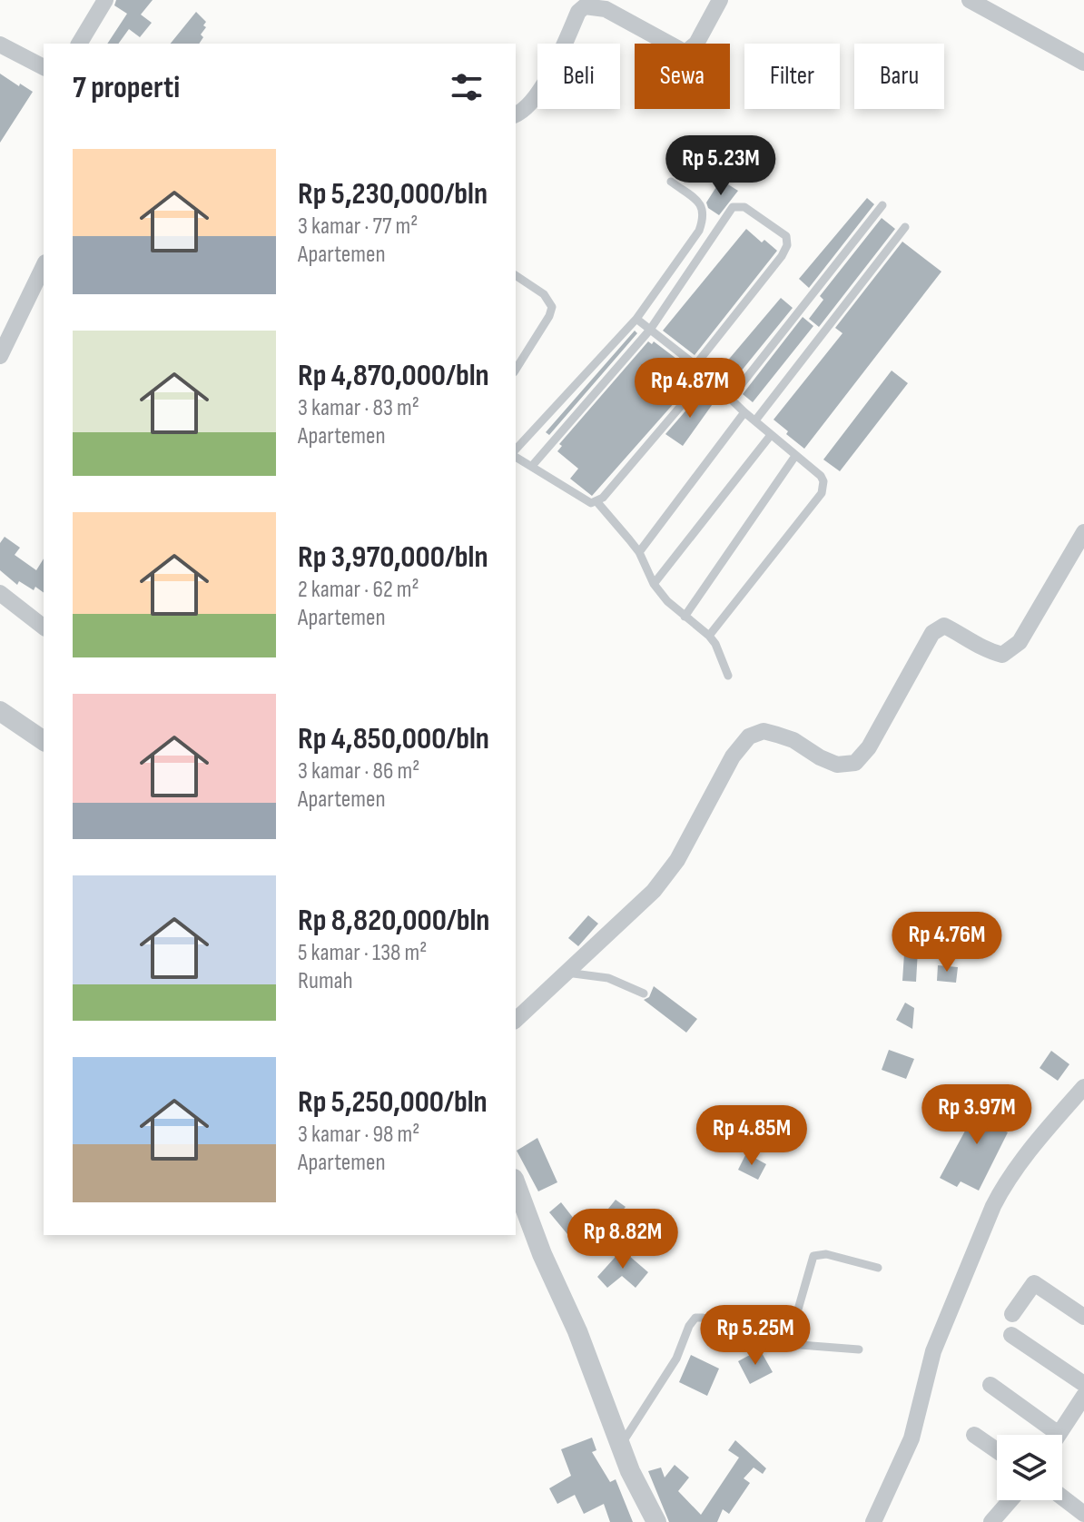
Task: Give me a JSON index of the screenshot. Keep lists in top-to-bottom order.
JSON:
{
  "page": {
    "chip": [
      "Beli",
      "Sewa",
      "Filter",
      "Baru"
    ],
    "heading": "7 properti",
    "list": [
      {
        "name": "Rp 5,230,000/bln",
        "note": "3 kamar · 77 m² · Apartemen"
      },
      {
        "name": "Rp 4,870,000/bln",
        "note": "3 kamar · 83 m² · Apartemen"
      },
      {
        "name": "Rp 3,970,000/bln",
        "note": "2 kamar · 62 m² · Apartemen"
      },
      {
        "name": "Rp 4,850,000/bln",
        "note": "3 kamar · 86 m² · Apartemen"
      },
      {
        "name": "Rp 8,820,000/bln",
        "note": "5 kamar · 138 m² · Rumah"
      },
      {
        "name": "Rp 5,250,000/bln",
        "note": "3 kamar · 98 m² · Apartemen"
      }
    ],
    "price": [
      "Rp 5.23M",
      "Rp 4.87M",
      "Rp 4.76M",
      "Rp 3.97M",
      "Rp 4.85M",
      "Rp 8.82M",
      "Rp 5.25M"
    ]
  }
}
